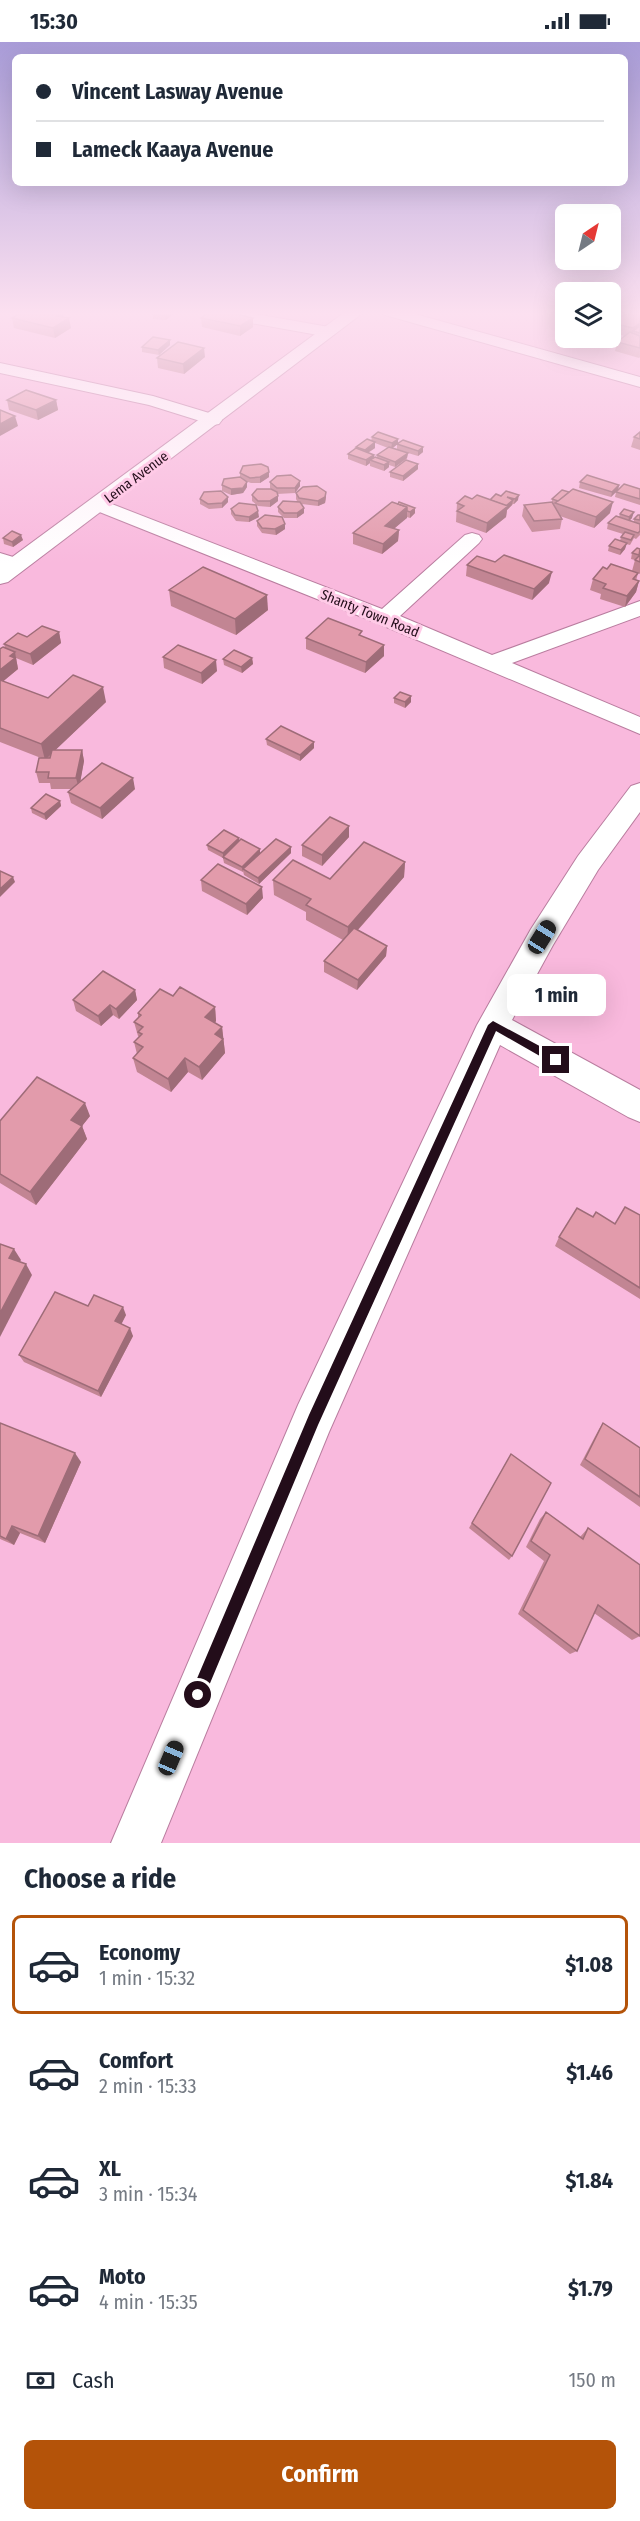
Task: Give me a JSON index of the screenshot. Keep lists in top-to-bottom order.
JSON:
{
  "streets": {
    "main road": ["Lema Avenue"],
    "street": ["Shanty Town Road"]
  },
  "crossings": [
    ["Lema Avenue", "Shanty Town Road"]
  ],
  "north": "top right",
  "page": {
    "status": "15:30",
    "banner": ["Vincent Lasway Avenue", "Lameck Kaaya Avenue"],
    "bubble": "1 min",
    "heading": "Choose a ride",
    "list": [
      {
        "name": "Economy",
        "note": "1 min · 15:32",
        "value": "$1.08"
      },
      {
        "name": "Comfort",
        "note": "2 min · 15:33",
        "value": "$1.46"
      },
      {
        "name": "XL",
        "note": "3 min · 15:34",
        "value": "$1.84"
      },
      {
        "name": "Moto",
        "note": "4 min · 15:35",
        "value": "$1.79"
      }
    ],
    "pay": ["Cash", "150 m"],
    "buttons": "Confirm"
  }
}
